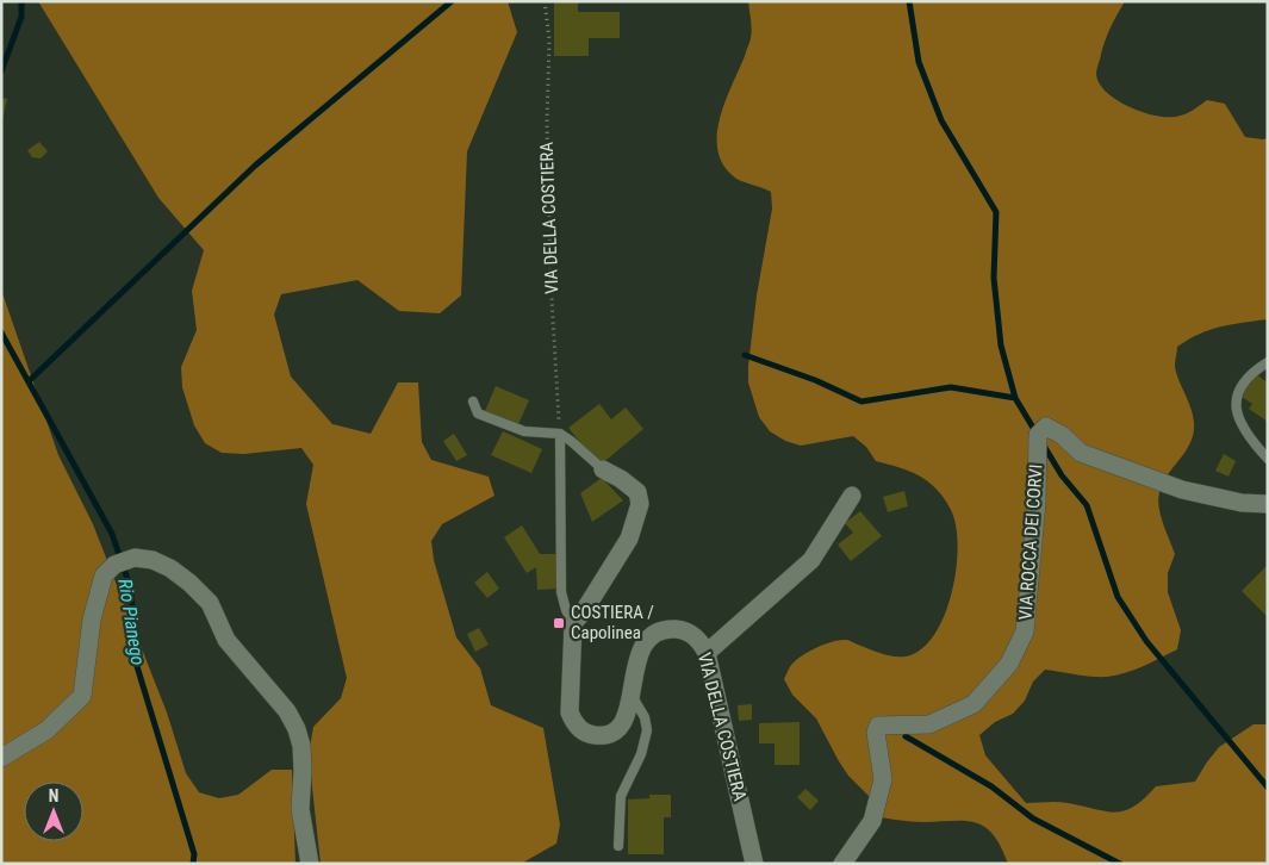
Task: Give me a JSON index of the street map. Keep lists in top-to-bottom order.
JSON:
{
  "streets": {
    "street": ["VIA DELLA COSTIERA", "VIA ROCCA DEI CORVI"]
  },
  "water": ["Rio Pianego"],
  "places": {
    "transit": ["COSTIERA / Capolinea"]
  },
  "north": "top"
}
